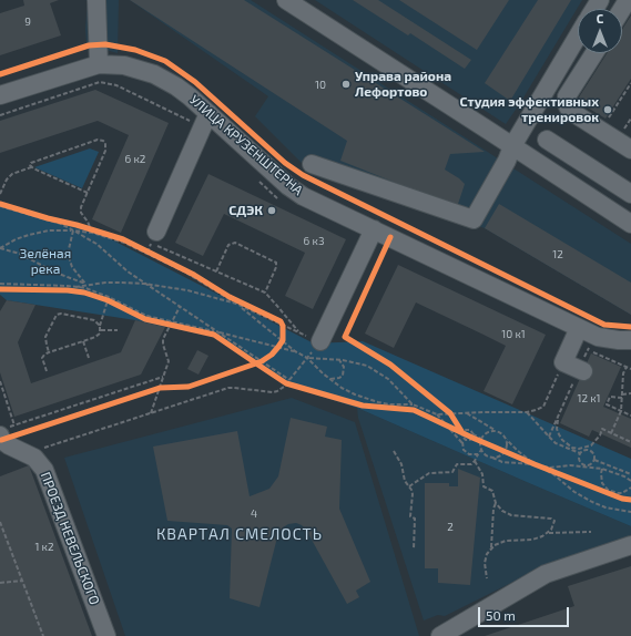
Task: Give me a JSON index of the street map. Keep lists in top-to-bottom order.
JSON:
{
  "streets": {
    "street": ["УЛИЦА КРУЗЕНШТЕРНА", "ПРОЕЗД НЕВЕЛЬСКОГО"]
  },
  "districts": ["КВАРТАЛ СМЕЛОСТЬ"],
  "parks": ["Зелёная река"],
  "places": ["Управа района Лефортово", "Студия эффективных тренировок", "СДЭК"],
  "house_numbers": [
    "9",
    "10",
    "6 к2",
    "6 к3",
    "12",
    "10 к1",
    "12 к1",
    "4",
    "2",
    "1 к2"
  ],
  "scale_bar": "50 m",
  "north": "top"
}
